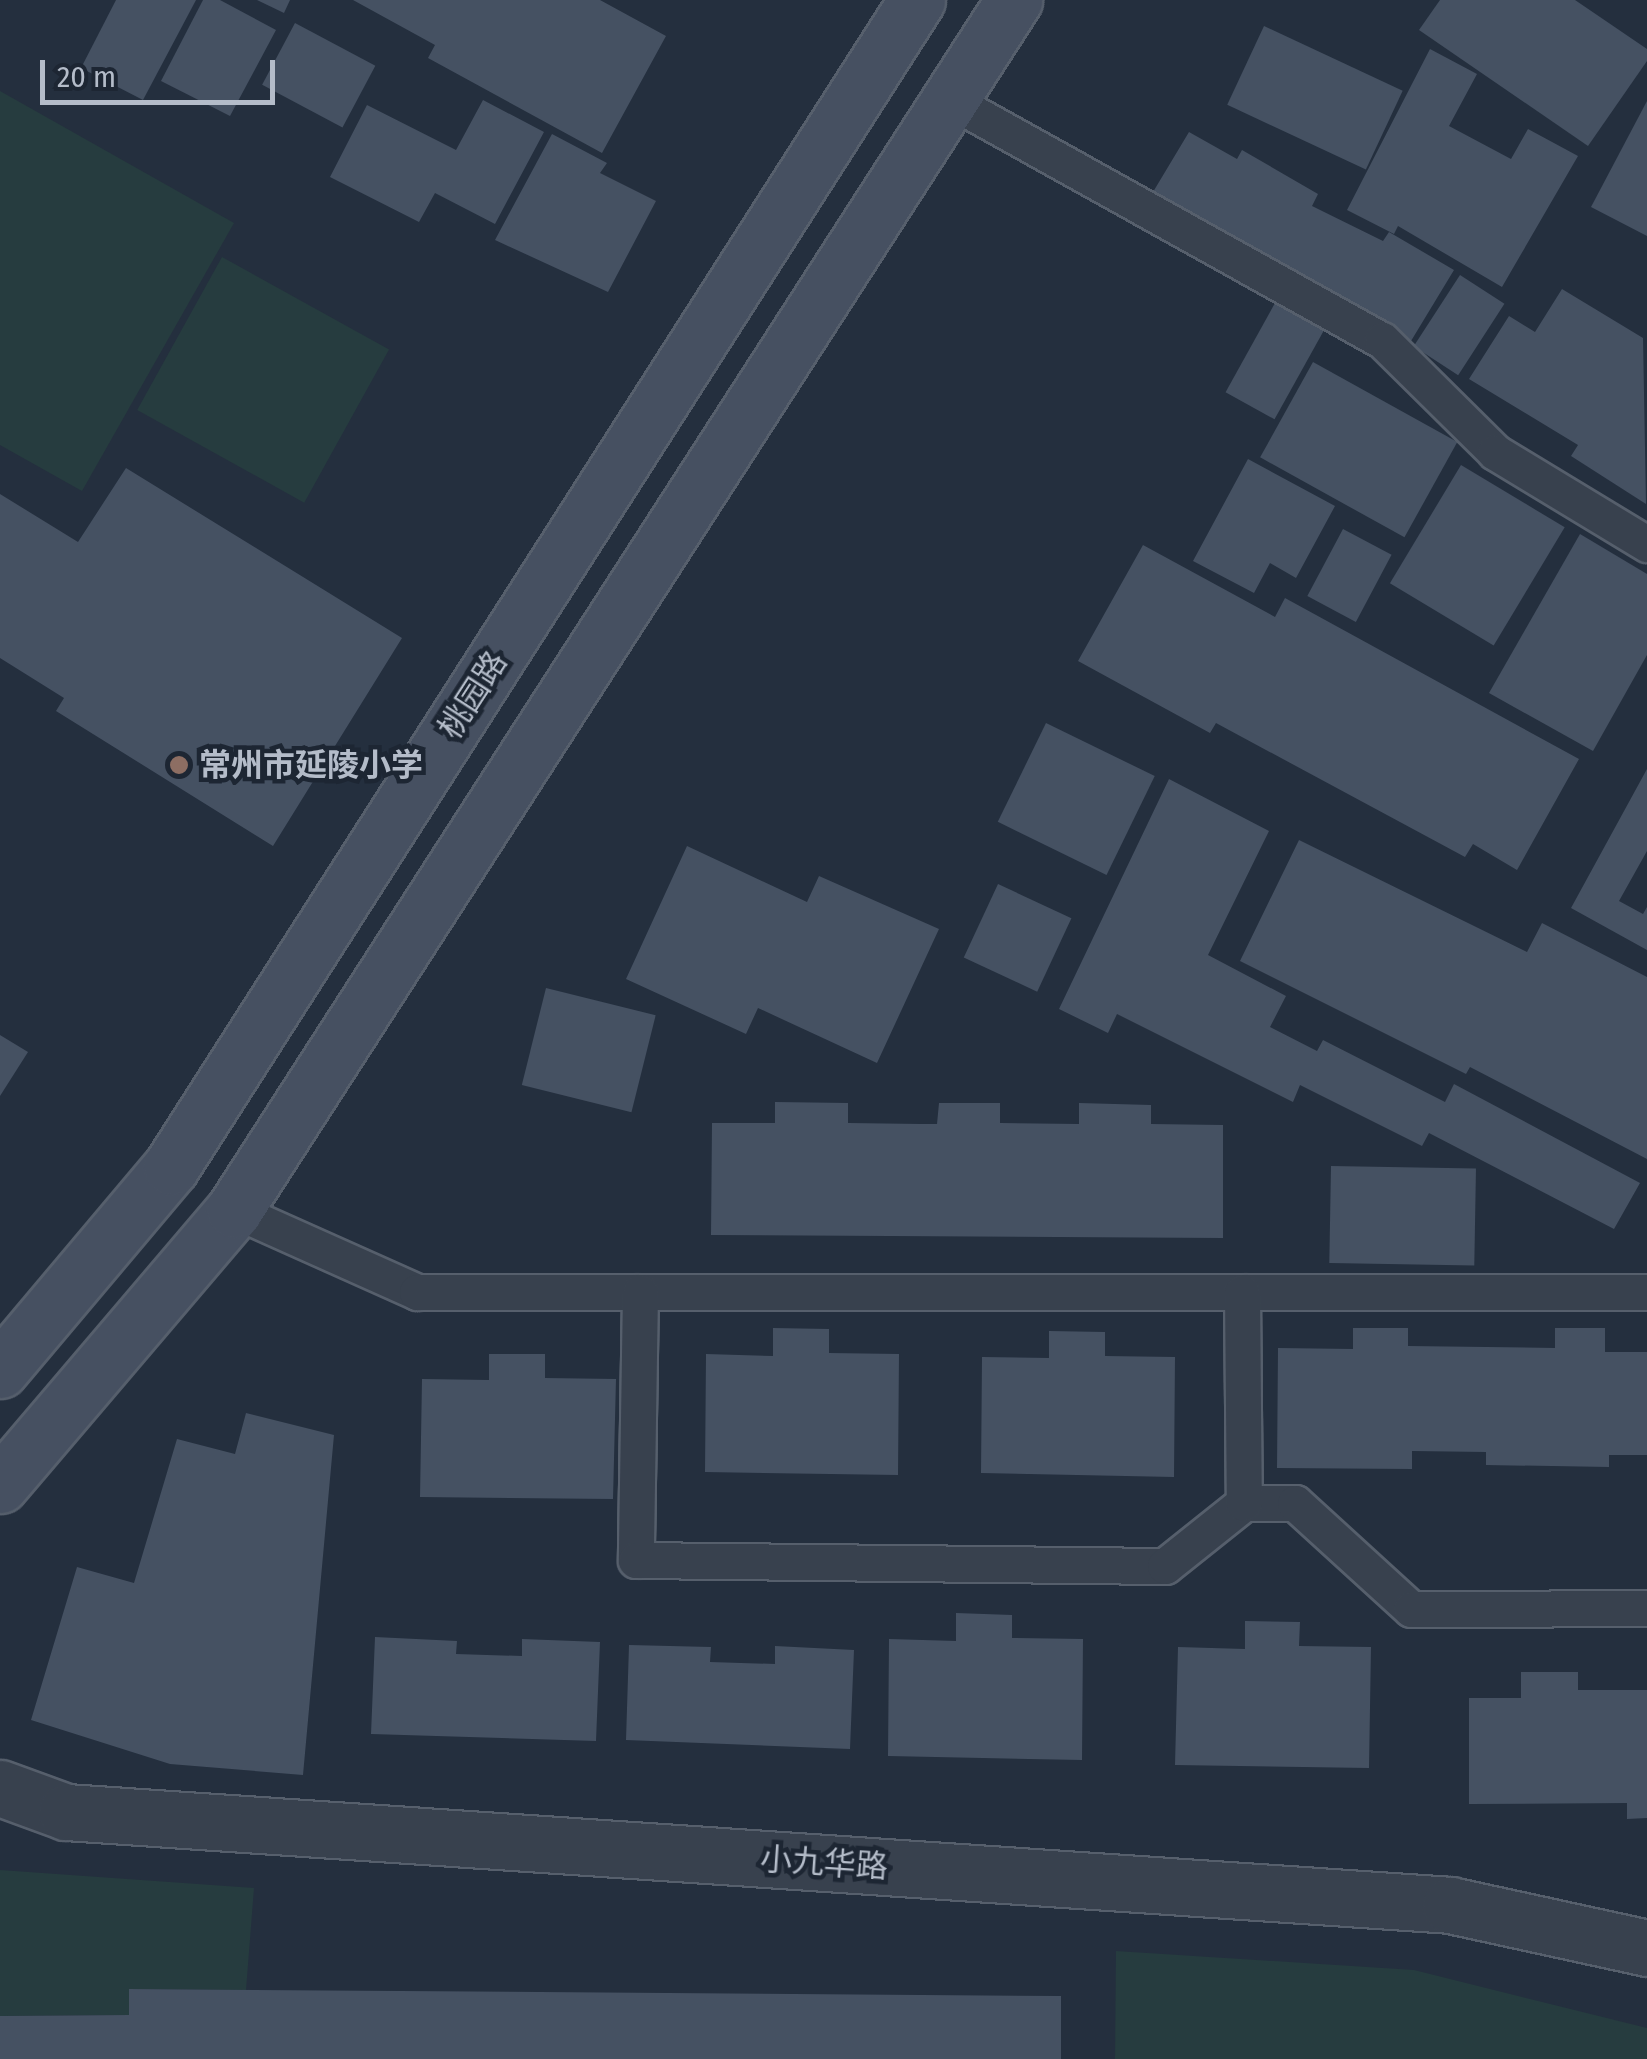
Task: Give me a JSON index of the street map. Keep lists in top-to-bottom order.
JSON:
{
  "streets": {
    "main road": ["桃园路"],
    "street": ["小九华路"]
  },
  "places": ["常州市延陵小学"],
  "scale_bar": "20 m"
}
